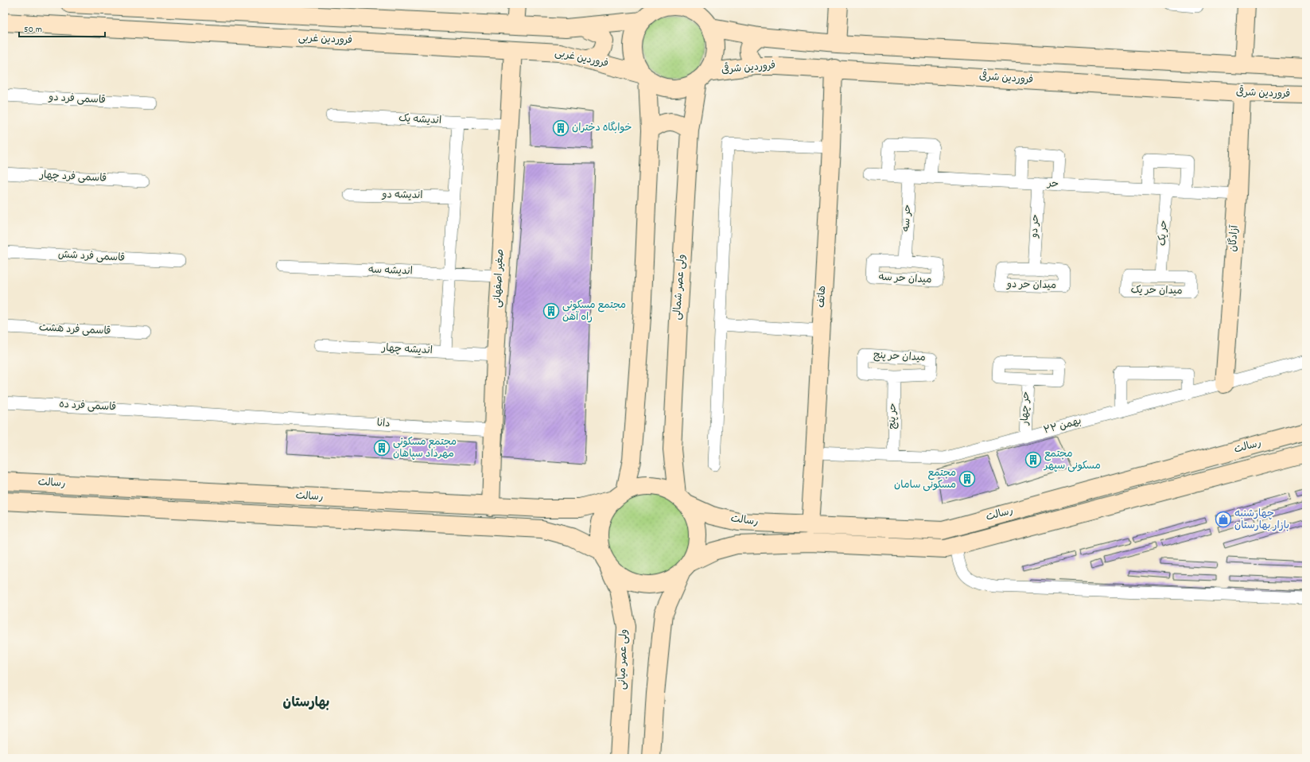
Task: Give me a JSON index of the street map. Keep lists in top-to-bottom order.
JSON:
{
  "streets": {
    "main road": [
      "فروردین غربی",
      "فروردین شرقی",
      "آزادگان",
      "صغیر اصفهانی",
      "ولی عصر شمالی",
      "هاتف",
      "رسالت",
      "ولی عصر میانی"
    ],
    "street": [
      "قاسمی فرد دو",
      "اندیشه یک",
      "قاسمی فرد چهار",
      "حر",
      "اندیشه دو",
      "حر سه",
      "حر دو",
      "حر یک",
      "قاسمی فرد شش",
      "اندیشه سه",
      "میدان حر سه",
      "میدان حر دو",
      "میدان حر یک",
      "قاسمی فرد هشت",
      "اندیشه چهار",
      "میدان حر پنج",
      "قاسمی فرد ده",
      "حر چهار",
      "حر پنج",
      "دانا",
      "۲۲ بهمن"
    ]
  },
  "crossings": [
    ["فروردین غربی", "فروردین شرقی"],
    ["فروردین غربی", "صغیر اصفهانی"],
    ["فروردین غربی", "ولی عصر شمالی"],
    ["فروردین شرقی", "آزادگان"],
    ["فروردین شرقی", "ولی عصر شمالی"],
    ["فروردین شرقی", "هاتف"],
    ["اندیشه یک", "صغیر اصفهانی"],
    ["حر", "حر سه"],
    ["حر", "حر دو"],
    ["حر", "حر یک"],
    ["حر", "آزادگان"],
    ["حر سه", "میدان حر سه"],
    ["حر دو", "میدان حر دو"],
    ["حر یک", "میدان حر یک"],
    ["آزادگان", "۲۲ بهمن"],
    ["اندیشه سه", "صغیر اصفهانی"],
    ["صغیر اصفهانی", "اندیشه چهار"],
    ["صغیر اصفهانی", "دانا"],
    ["صغیر اصفهانی", "رسالت"],
    ["ولی عصر شمالی", "رسالت"],
    ["ولی عصر شمالی", "ولی عصر میانی"],
    ["هاتف", "۲۲ بهمن"],
    ["هاتف", "رسالت"],
    ["میدان حر پنج", "حر پنج"],
    ["قاسمی فرد ده", "دانا"],
    ["حر چهار", "۲۲ بهمن"],
    ["حر پنج", "۲۲ بهمن"],
    ["رسالت", "ولی عصر میانی"]
  ],
  "districts": ["بهارستان"],
  "places": {
    "building": [
      "خوابگاه دختران",
      "مجتمع مسکونی راه آهن",
      "مجتمع مسکونی مهرداد سپاهان",
      "مجتمع مسکونی سپهر",
      "مجتمع مسکونی سامان"
    ],
    "shop": ["چهارشنبه بازار بهارستان"]
  },
  "scale_bar": "50 m"
}
